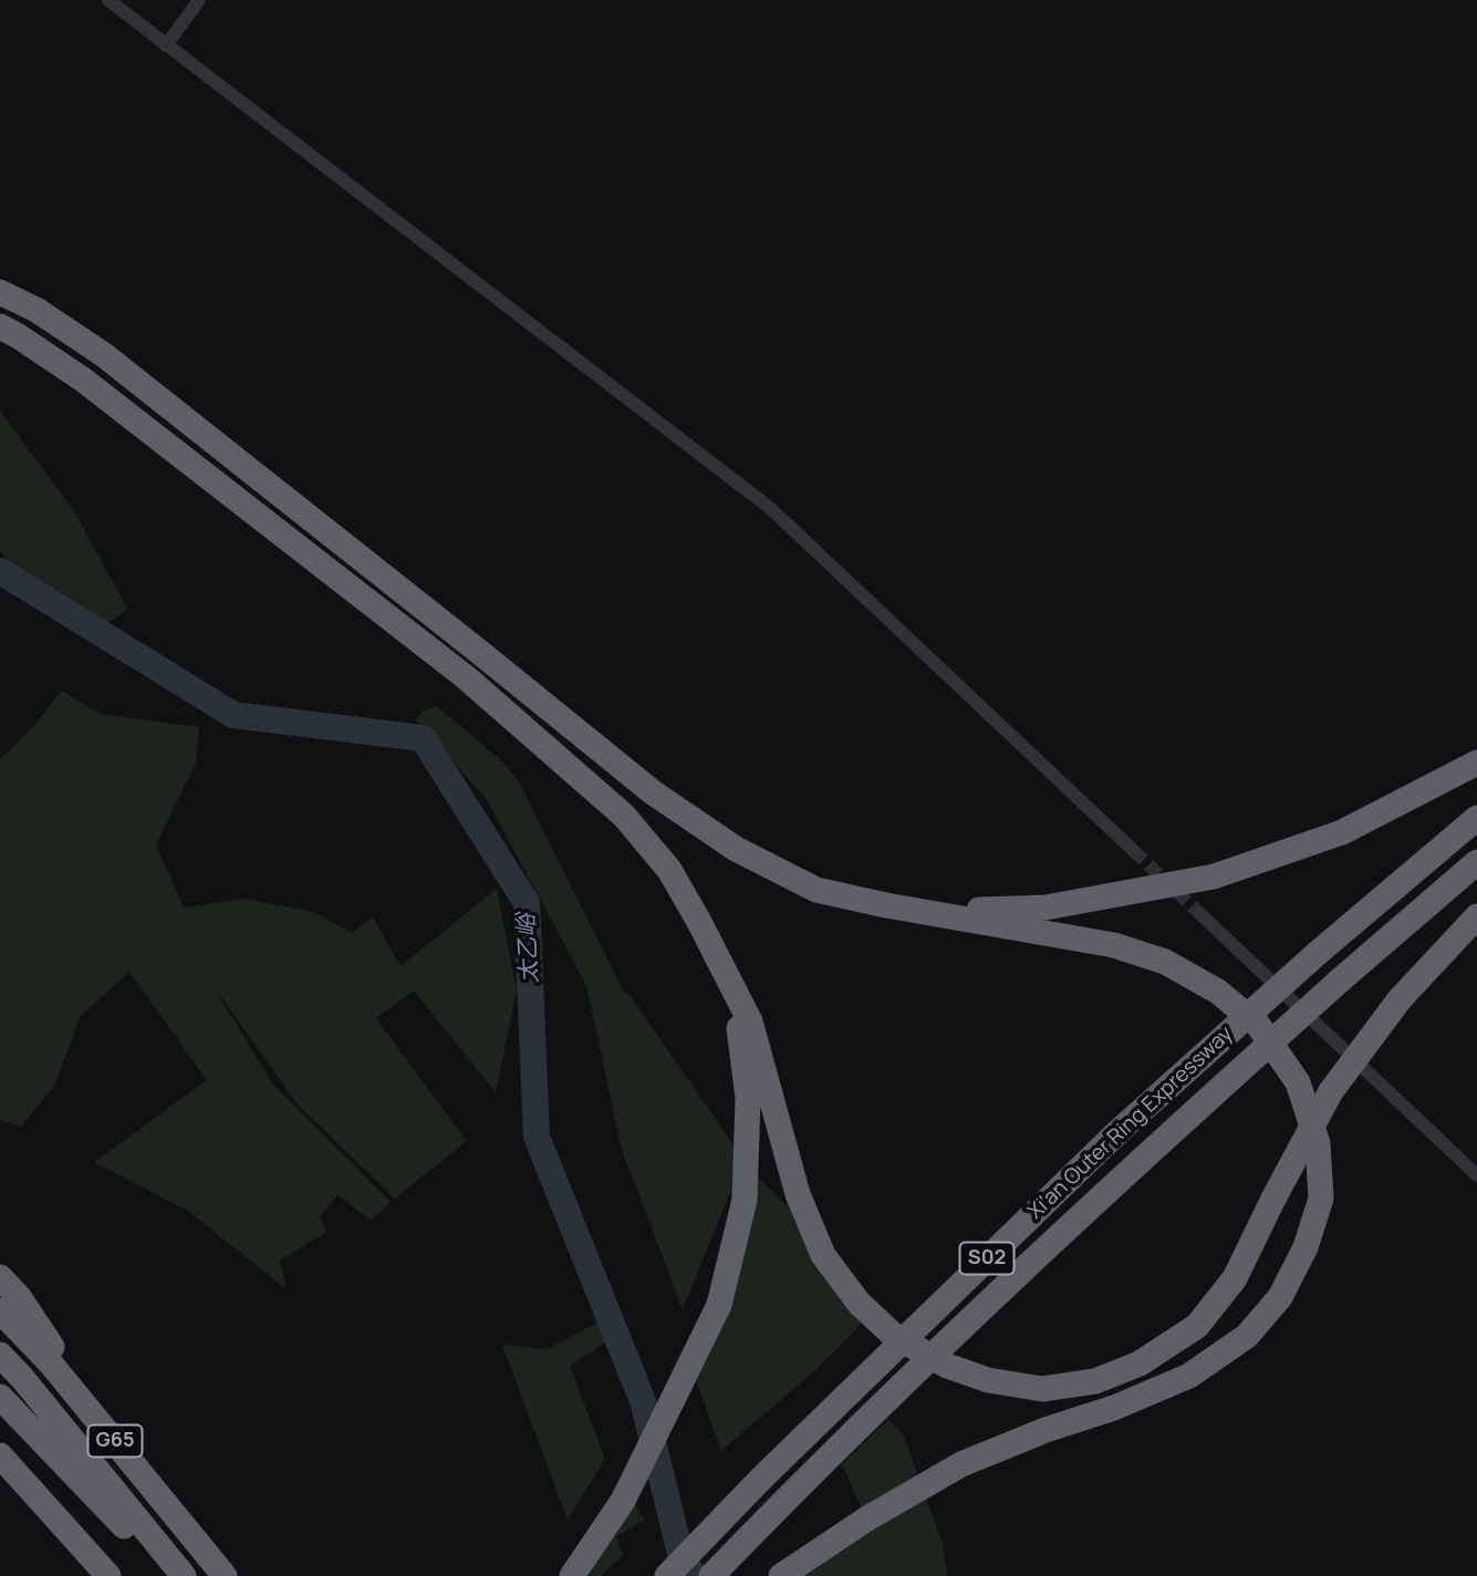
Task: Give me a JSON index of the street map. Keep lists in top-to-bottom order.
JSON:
{
  "streets": {
    "highway": ["Xi'an Outer Ring Expressway", "S02", "G65"]
  },
  "water": ["太乙峪"]
}
